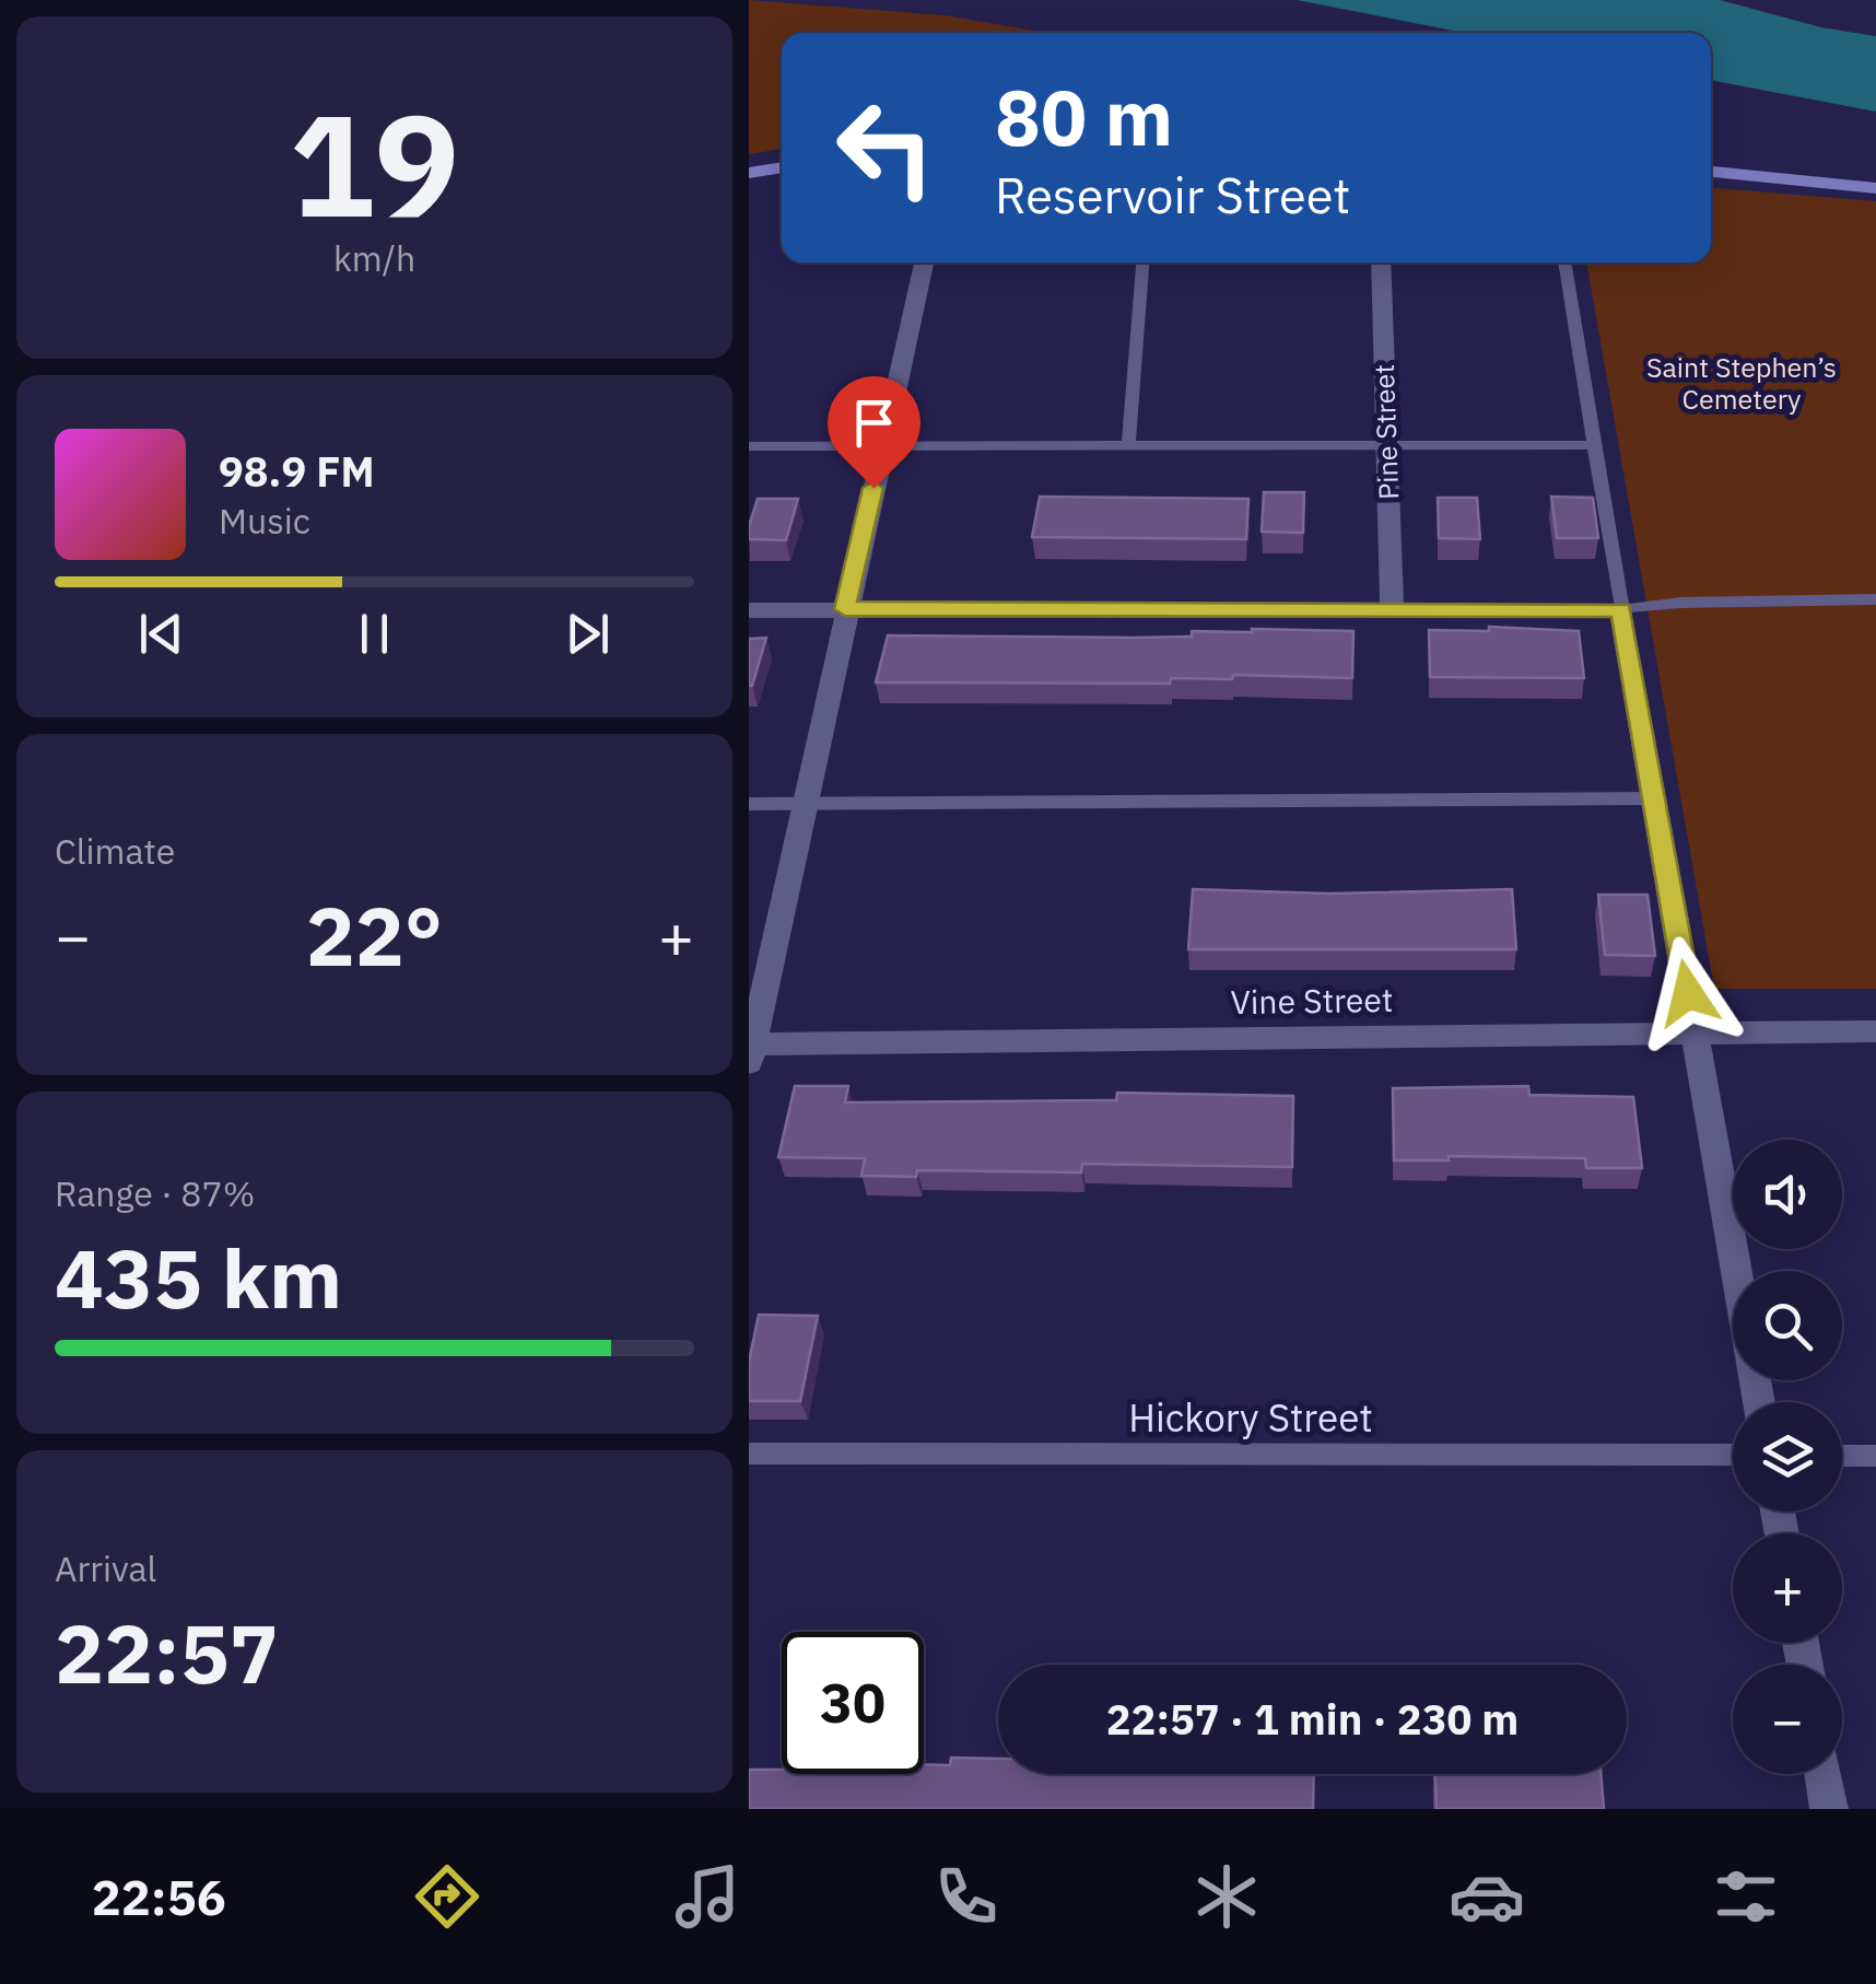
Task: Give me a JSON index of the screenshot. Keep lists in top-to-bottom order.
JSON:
{
  "streets": {
    "street": ["Pine Street", "Vine Street"],
    "lane": ["Hickory Street"]
  },
  "parks": ["Saint Stephen’s Cemetery"],
  "page": {
    "tile": [
      ["19", "km/h"],
      "Climate",
      ["Range · 87%", "435 km"],
      ["Arrival", "22:57"]
    ],
    "turn": ["80 m", "Reservoir Street"],
    "song": ["98.9 FM", "Music"],
    "heat": ["−", "22°", "+"],
    "map_buttons": ["+", "−"],
    "limit": "30",
    "trip": "22:57 · 1 min · 230 m",
    "tabs": "22:56"
  }
}
